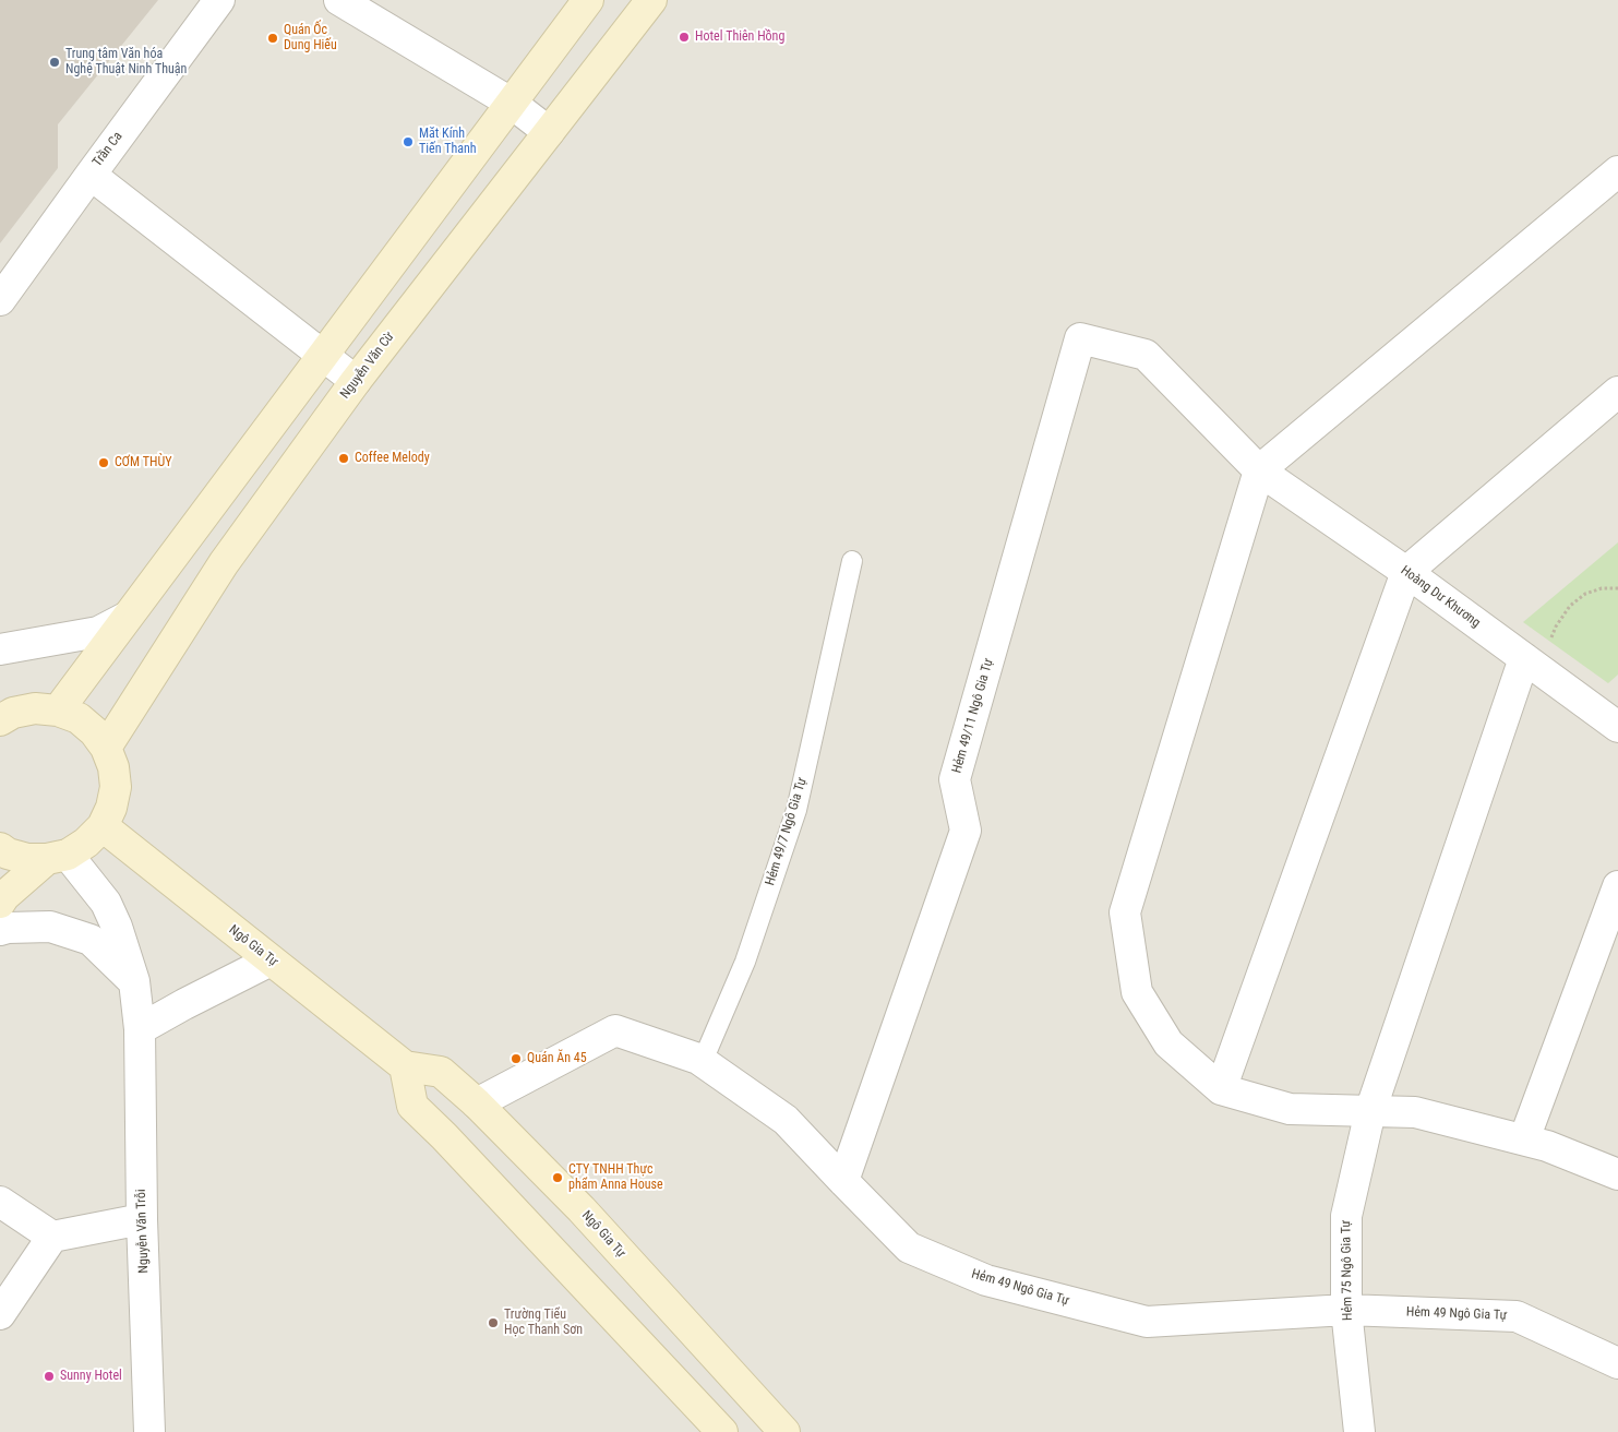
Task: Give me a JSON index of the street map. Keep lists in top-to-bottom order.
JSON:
{
  "streets": {
    "main road": ["Nguyễn Văn Cừ", "Ngô Gia Tự"],
    "street": [
      "Trần Ca",
      "Hoàng Dư Khương",
      "Hẻm 49/11 Ngô Gia Tự",
      "Nguyễn Văn Trỗi",
      "Hẻm 75 Ngô Gia Tự",
      "Hẻm 49 Ngô Gia Tự"
    ],
    "lane": ["Hẻm 49/7 Ngô Gia Tự"]
  },
  "crossings": [
    ["Hoàng Dư Khương", "Hẻm 49/11 Ngô Gia Tự"],
    ["Hoàng Dư Khương", "Hẻm 75 Ngô Gia Tự"],
    ["Hẻm 49/11 Ngô Gia Tự", "Hẻm 49 Ngô Gia Tự"],
    ["Hẻm 49/7 Ngô Gia Tự", "Hẻm 49 Ngô Gia Tự"],
    ["Ngô Gia Tự", "Hẻm 49 Ngô Gia Tự"],
    ["Hẻm 75 Ngô Gia Tự", "Hẻm 49 Ngô Gia Tự"]
  ],
  "places": [
    "Hotel Thiên Hồng",
    "Quán Ốc Dung Hiếu",
    "Trung tâm Văn hóa Nghệ Thuật Ninh Thuận",
    "Măt Kính Tiến Thanh",
    "Coffee Melody",
    "CƠM THÙY",
    "Quán Ăn 45",
    "CTY TNHH Thực phẩm Anna House",
    "Trường Tiểu Học Thanh Sơn",
    "Sunny Hotel"
  ]
}
